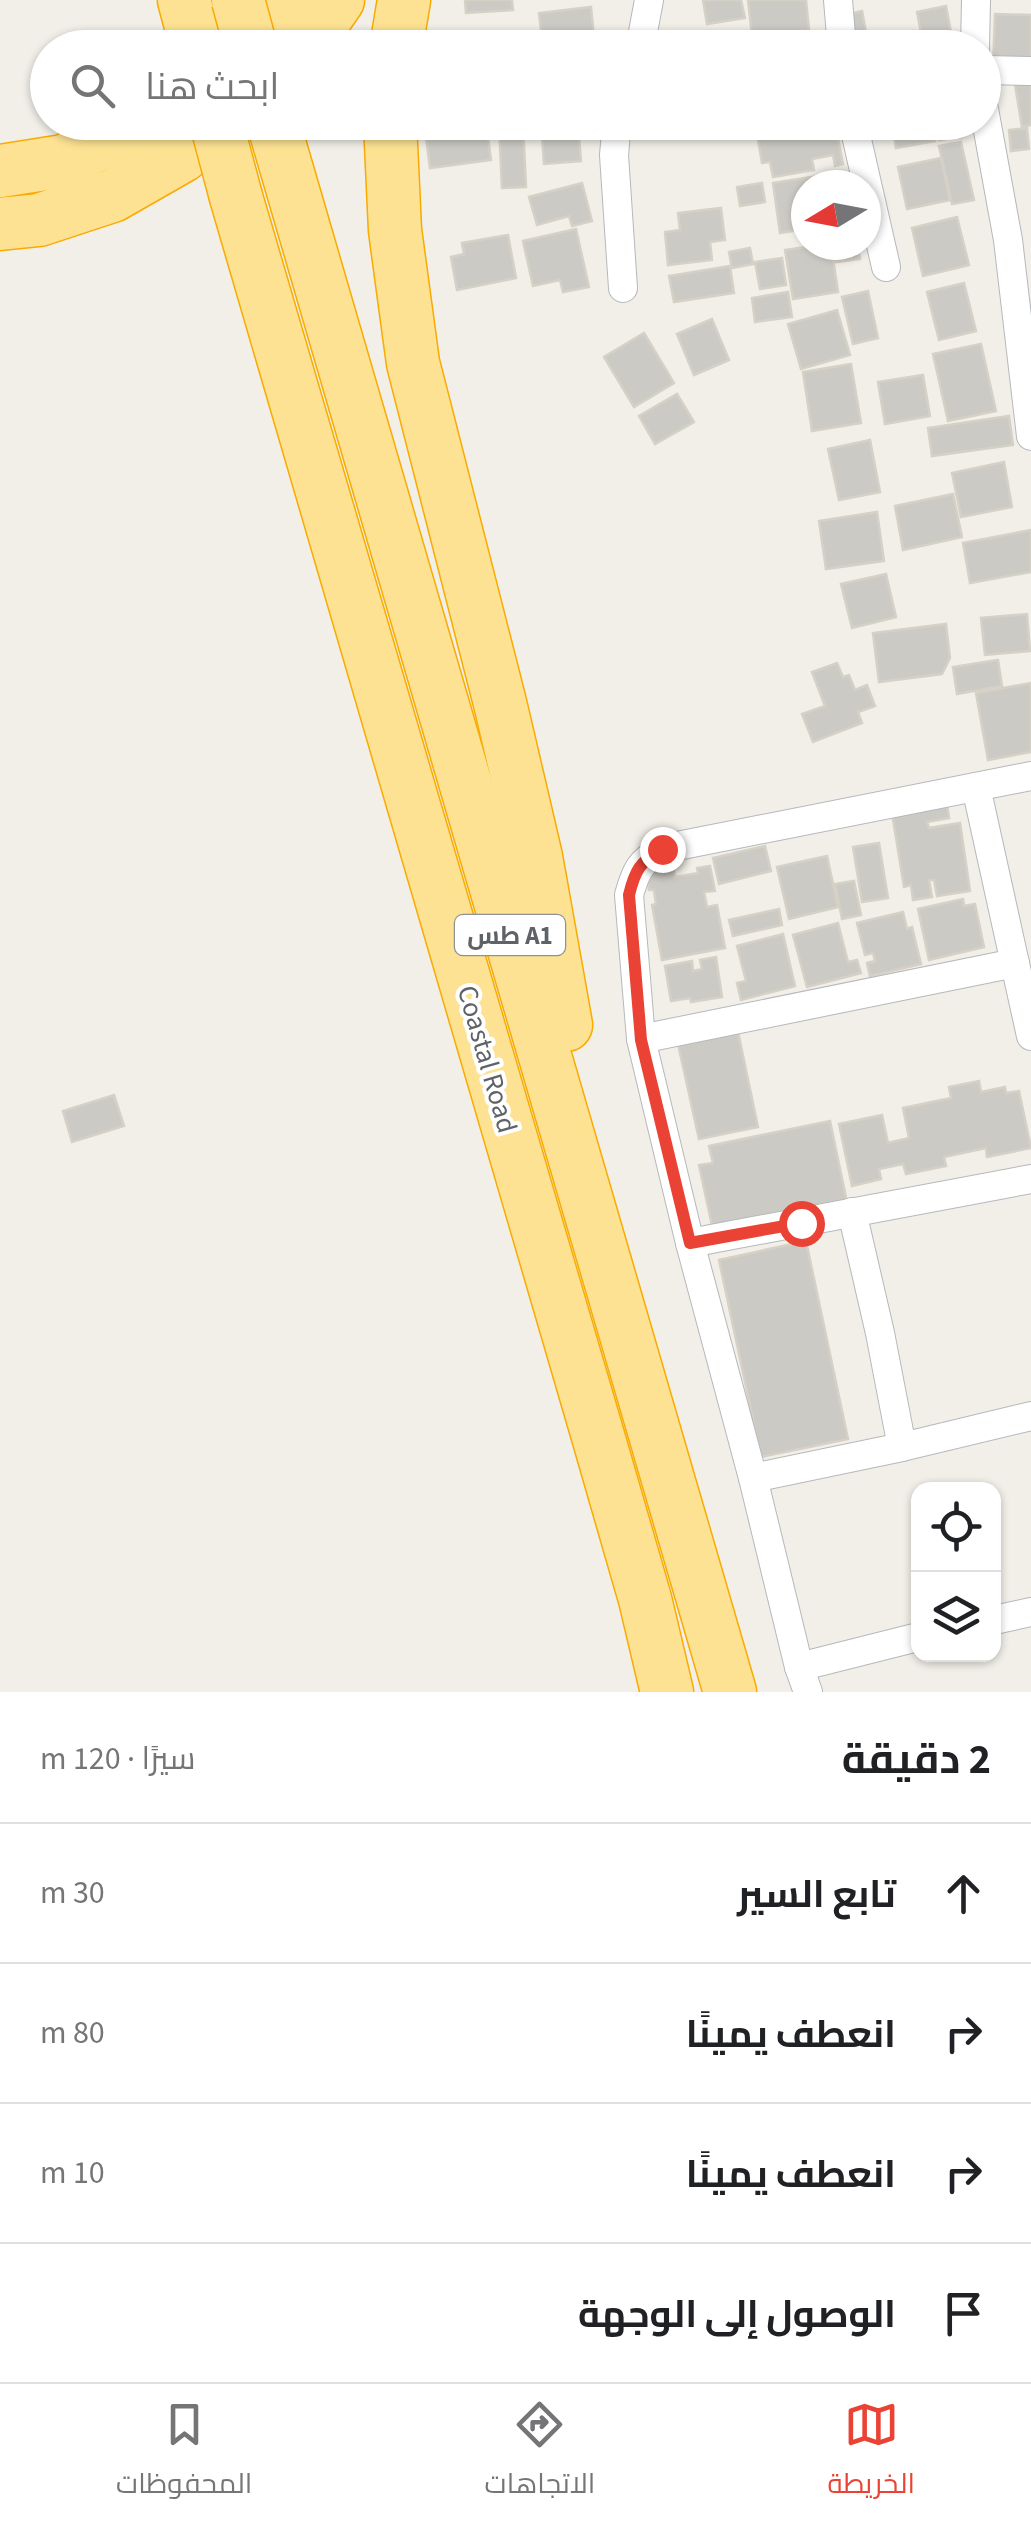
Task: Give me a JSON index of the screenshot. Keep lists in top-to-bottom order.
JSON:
{
  "streets": {
    "highway": ["طس A1", "Coastal Road"]
  },
  "north": "left",
  "page": {
    "search": "ابحث هنا",
    "heading": ["2 دقيقة", "سيرًا · 120 m"],
    "list": [
      ["تابع السير", "30 m"],
      ["انعطف يمينًا", "80 m"],
      ["انعطف يمينًا", "10 m"],
      "الوصول إلى الوجهة"
    ],
    "nav": ["الخريطة", "الاتجاهات", "المحفوظات"]
  }
}
